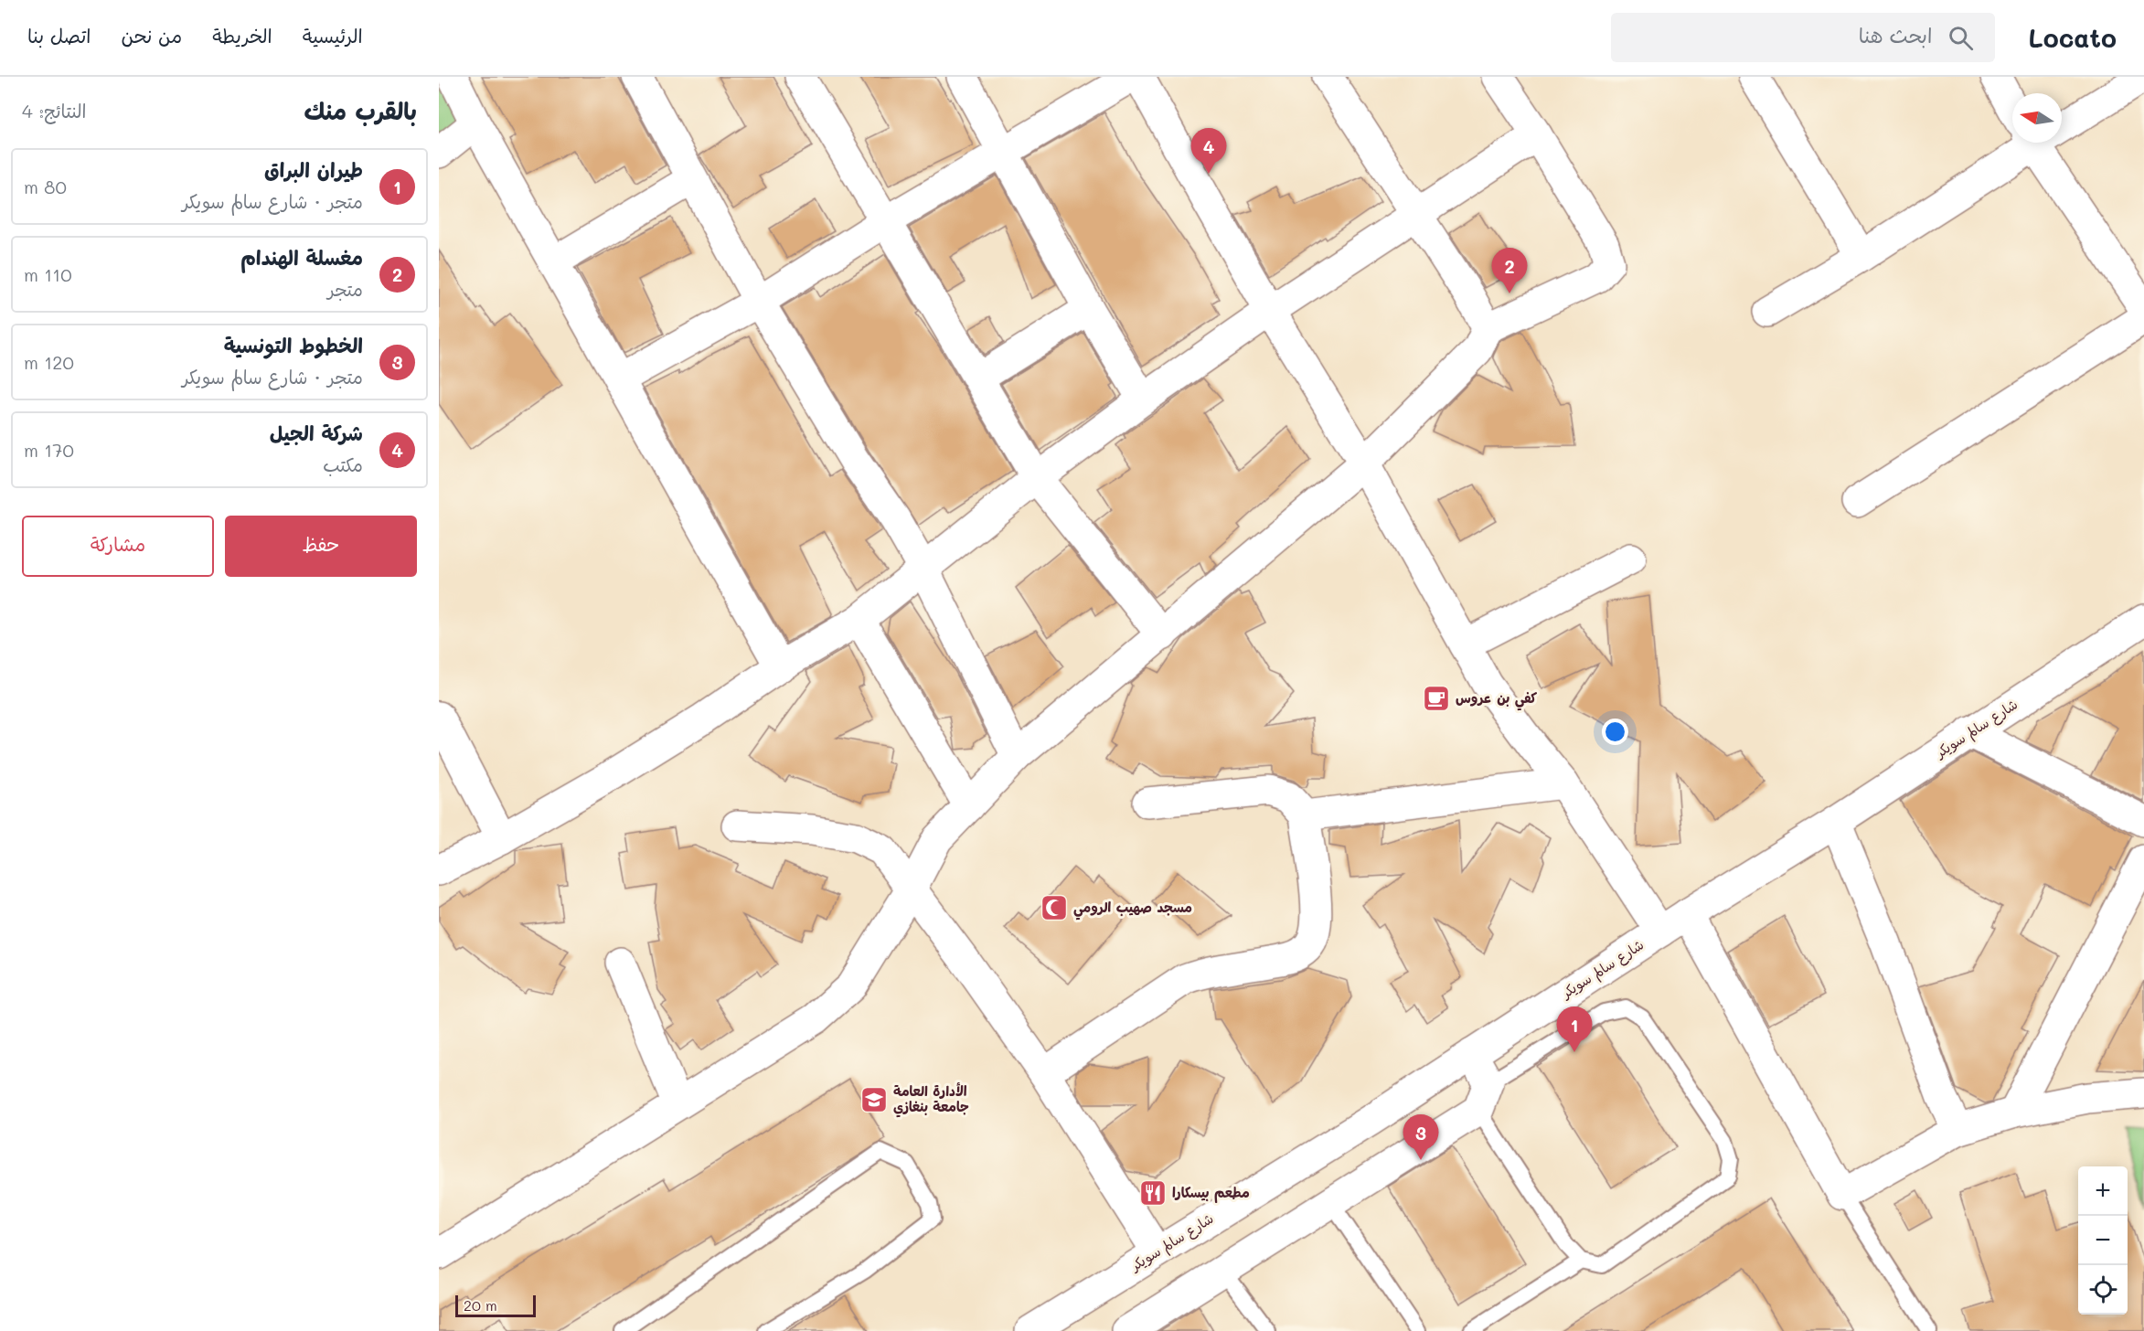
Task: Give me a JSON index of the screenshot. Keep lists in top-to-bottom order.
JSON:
{
  "streets": {
    "street": ["شارع سالم سويكر"]
  },
  "places": {
    "cafe": ["كفي بن عروس"],
    "mosque": ["مسجد صهيب الرومي"],
    "school or university": ["الأدارة العامة جامعة بنغازي"],
    "restaurant": ["مطعم بيسكارا"]
  },
  "scale_bar": "20 m",
  "north": "left",
  "page": {
    "header": "Locato",
    "search": "ابحث هنا",
    "nav": [
      "الرئيسية",
      "الخريطة",
      "من نحن",
      "اتصل بنا"
    ],
    "heading": ["بالقرب منك", "النتائج: 4"],
    "pins": [
      "4",
      "2",
      "1",
      "3"
    ],
    "list": [
      {
        "mark": "1",
        "name": "طيران البراق",
        "note": "متجر · شارع سالم سويكر",
        "value": "80 m"
      },
      {
        "mark": "2",
        "name": "مغسلة الهندام",
        "note": "متجر",
        "value": "110 m"
      },
      {
        "mark": "3",
        "name": "الخطوط التونسية",
        "note": "متجر · شارع سالم سويكر",
        "value": "120 m"
      },
      {
        "mark": "4",
        "name": "شركة الجيل",
        "note": "مكتب",
        "value": "170 m"
      }
    ],
    "buttons": ["حفظ", "مشاركة"],
    "map_buttons": ["+", "−"],
    "scale": "20 m"
  }
}
